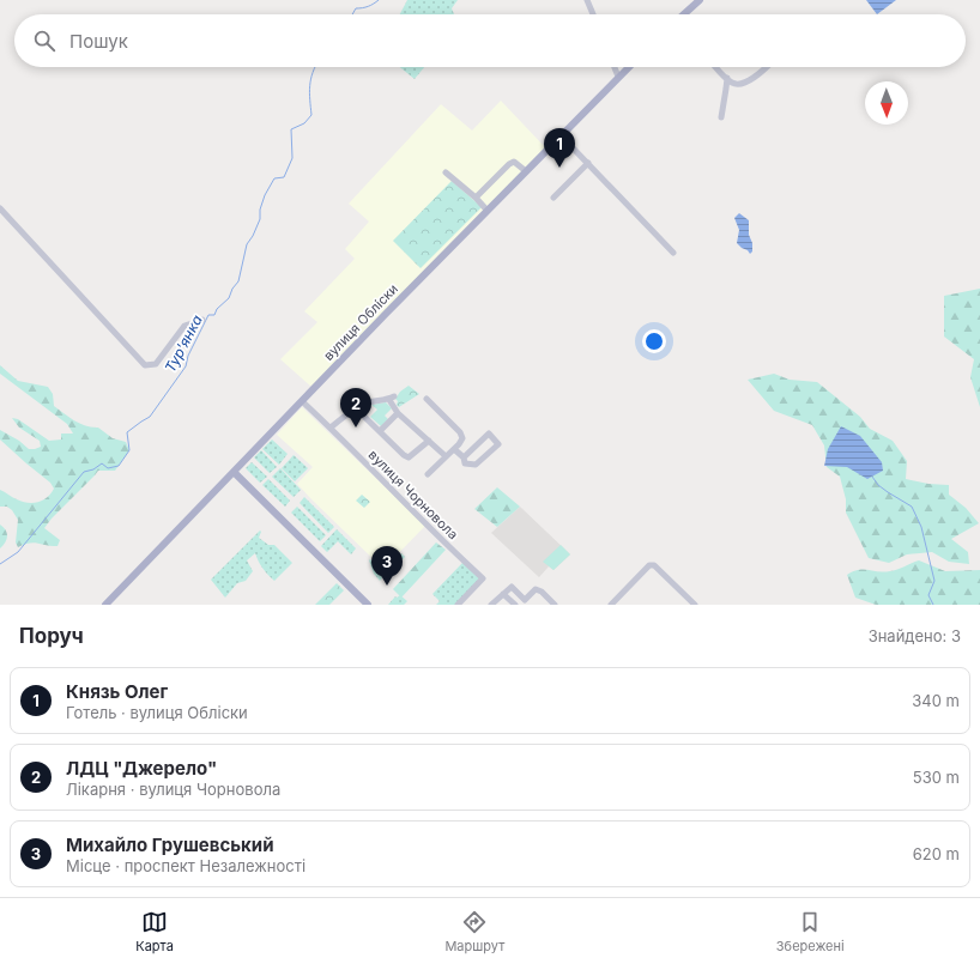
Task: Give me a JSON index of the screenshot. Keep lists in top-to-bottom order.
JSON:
{
  "streets": {
    "main road": ["вулиця Обліски"],
    "street": ["вулиця Чорновола"]
  },
  "crossings": [
    ["вулиця Обліски", "вулиця Чорновола"]
  ],
  "water": ["Тур'янка"],
  "north": "bottom",
  "page": {
    "search": "Пошук",
    "pins": ["1", "2", "3"],
    "heading": ["Поруч", "Знайдено: 3"],
    "list": [
      {
        "mark": "1",
        "name": "Князь Олег",
        "note": "Готель · вулиця Обліски",
        "value": "340 m"
      },
      {
        "mark": "2",
        "name": "ЛДЦ \"Джерело\"",
        "note": "Лікарня · вулиця Чорновола",
        "value": "530 m"
      },
      {
        "mark": "3",
        "name": "Михайло Грушевський",
        "note": "Місце · проспект Незалежності",
        "value": "620 m"
      }
    ],
    "nav": ["Карта", "Маршрут", "Збережені"]
  }
}
